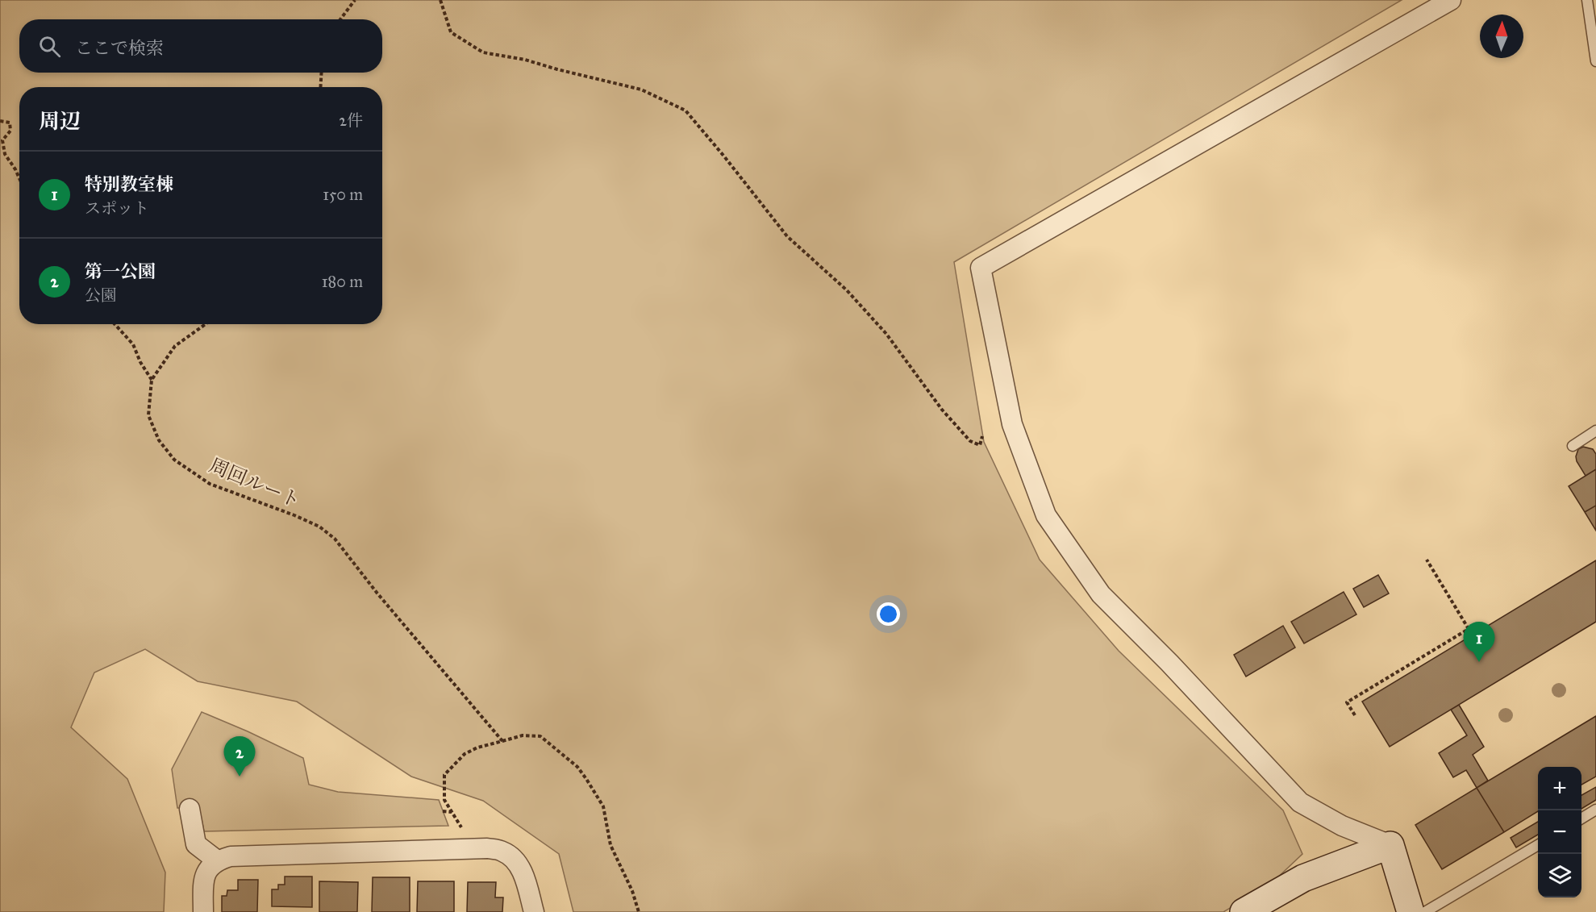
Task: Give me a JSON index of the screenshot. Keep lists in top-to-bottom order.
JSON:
{
  "streets": {
    "path": ["周回ルート"]
  },
  "north": "top",
  "page": {
    "search": "ここで検索",
    "heading": ["周辺", "2件"],
    "list": [
      {
        "mark": "1",
        "name": "特別教室棟",
        "note": "スポット",
        "value": "150 m"
      },
      {
        "mark": "2",
        "name": "第一公園",
        "note": "公園",
        "value": "180 m"
      }
    ],
    "pins": ["1", "2"],
    "map_buttons": ["+", "−"]
  }
}
